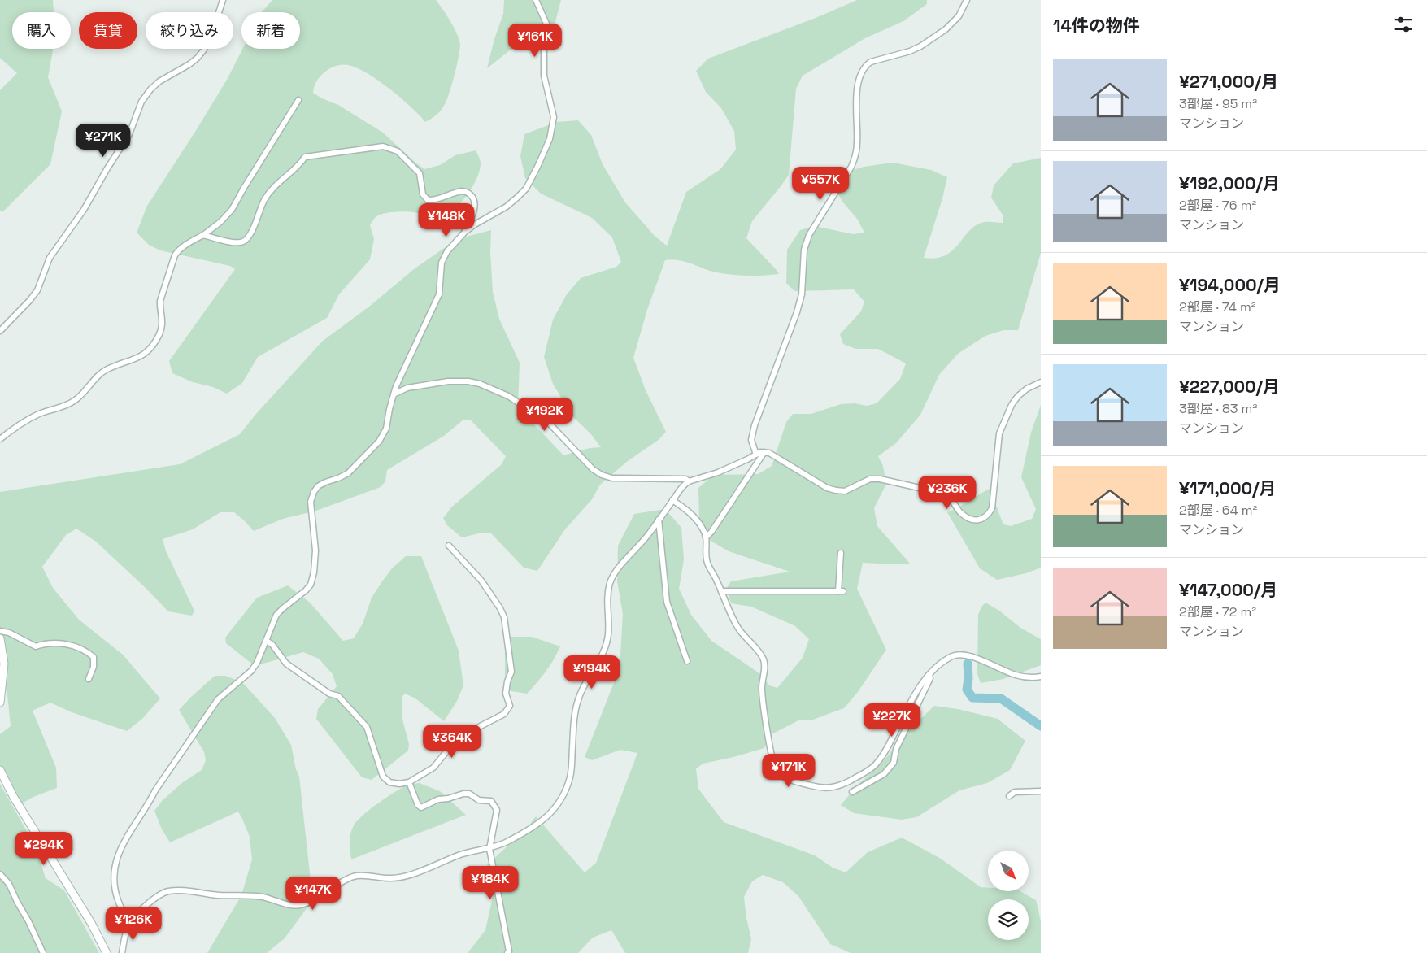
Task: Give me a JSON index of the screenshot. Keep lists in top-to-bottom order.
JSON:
{
  "north": "bottom right",
  "page": {
    "heading": "14件の物件",
    "chip": [
      "購入",
      "賃貸",
      "絞り込み",
      "新着"
    ],
    "price": [
      "¥161K",
      "¥271K",
      "¥557K",
      "¥148K",
      "¥192K",
      "¥236K",
      "¥194K",
      "¥227K",
      "¥364K",
      "¥171K",
      "¥294K",
      "¥184K",
      "¥147K",
      "¥126K"
    ],
    "list": [
      {
        "name": "¥271,000/月",
        "note": "3部屋 · 95 m² · マンション"
      },
      {
        "name": "¥192,000/月",
        "note": "2部屋 · 76 m² · マンション"
      },
      {
        "name": "¥194,000/月",
        "note": "2部屋 · 74 m² · マンション"
      },
      {
        "name": "¥227,000/月",
        "note": "3部屋 · 83 m² · マンション"
      },
      {
        "name": "¥171,000/月",
        "note": "2部屋 · 64 m² · マンション"
      },
      {
        "name": "¥147,000/月",
        "note": "2部屋 · 72 m² · マンション"
      }
    ]
  }
}
